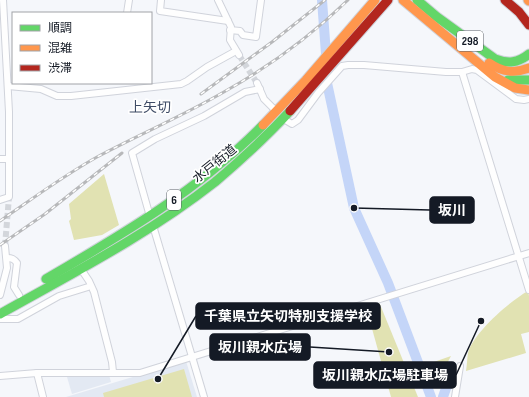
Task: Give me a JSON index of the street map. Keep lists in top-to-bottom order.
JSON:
{
  "streets": {
    "highway": ["298", "水戸街道", "6"]
  },
  "districts": ["上矢切"],
  "places": [
    "坂川",
    "坂川親水広場駐車場",
    "坂川親水広場",
    "千葉県立矢切特別支援学校"
  ],
  "legend": ["順調", "混雑", "渋滞"]
}
